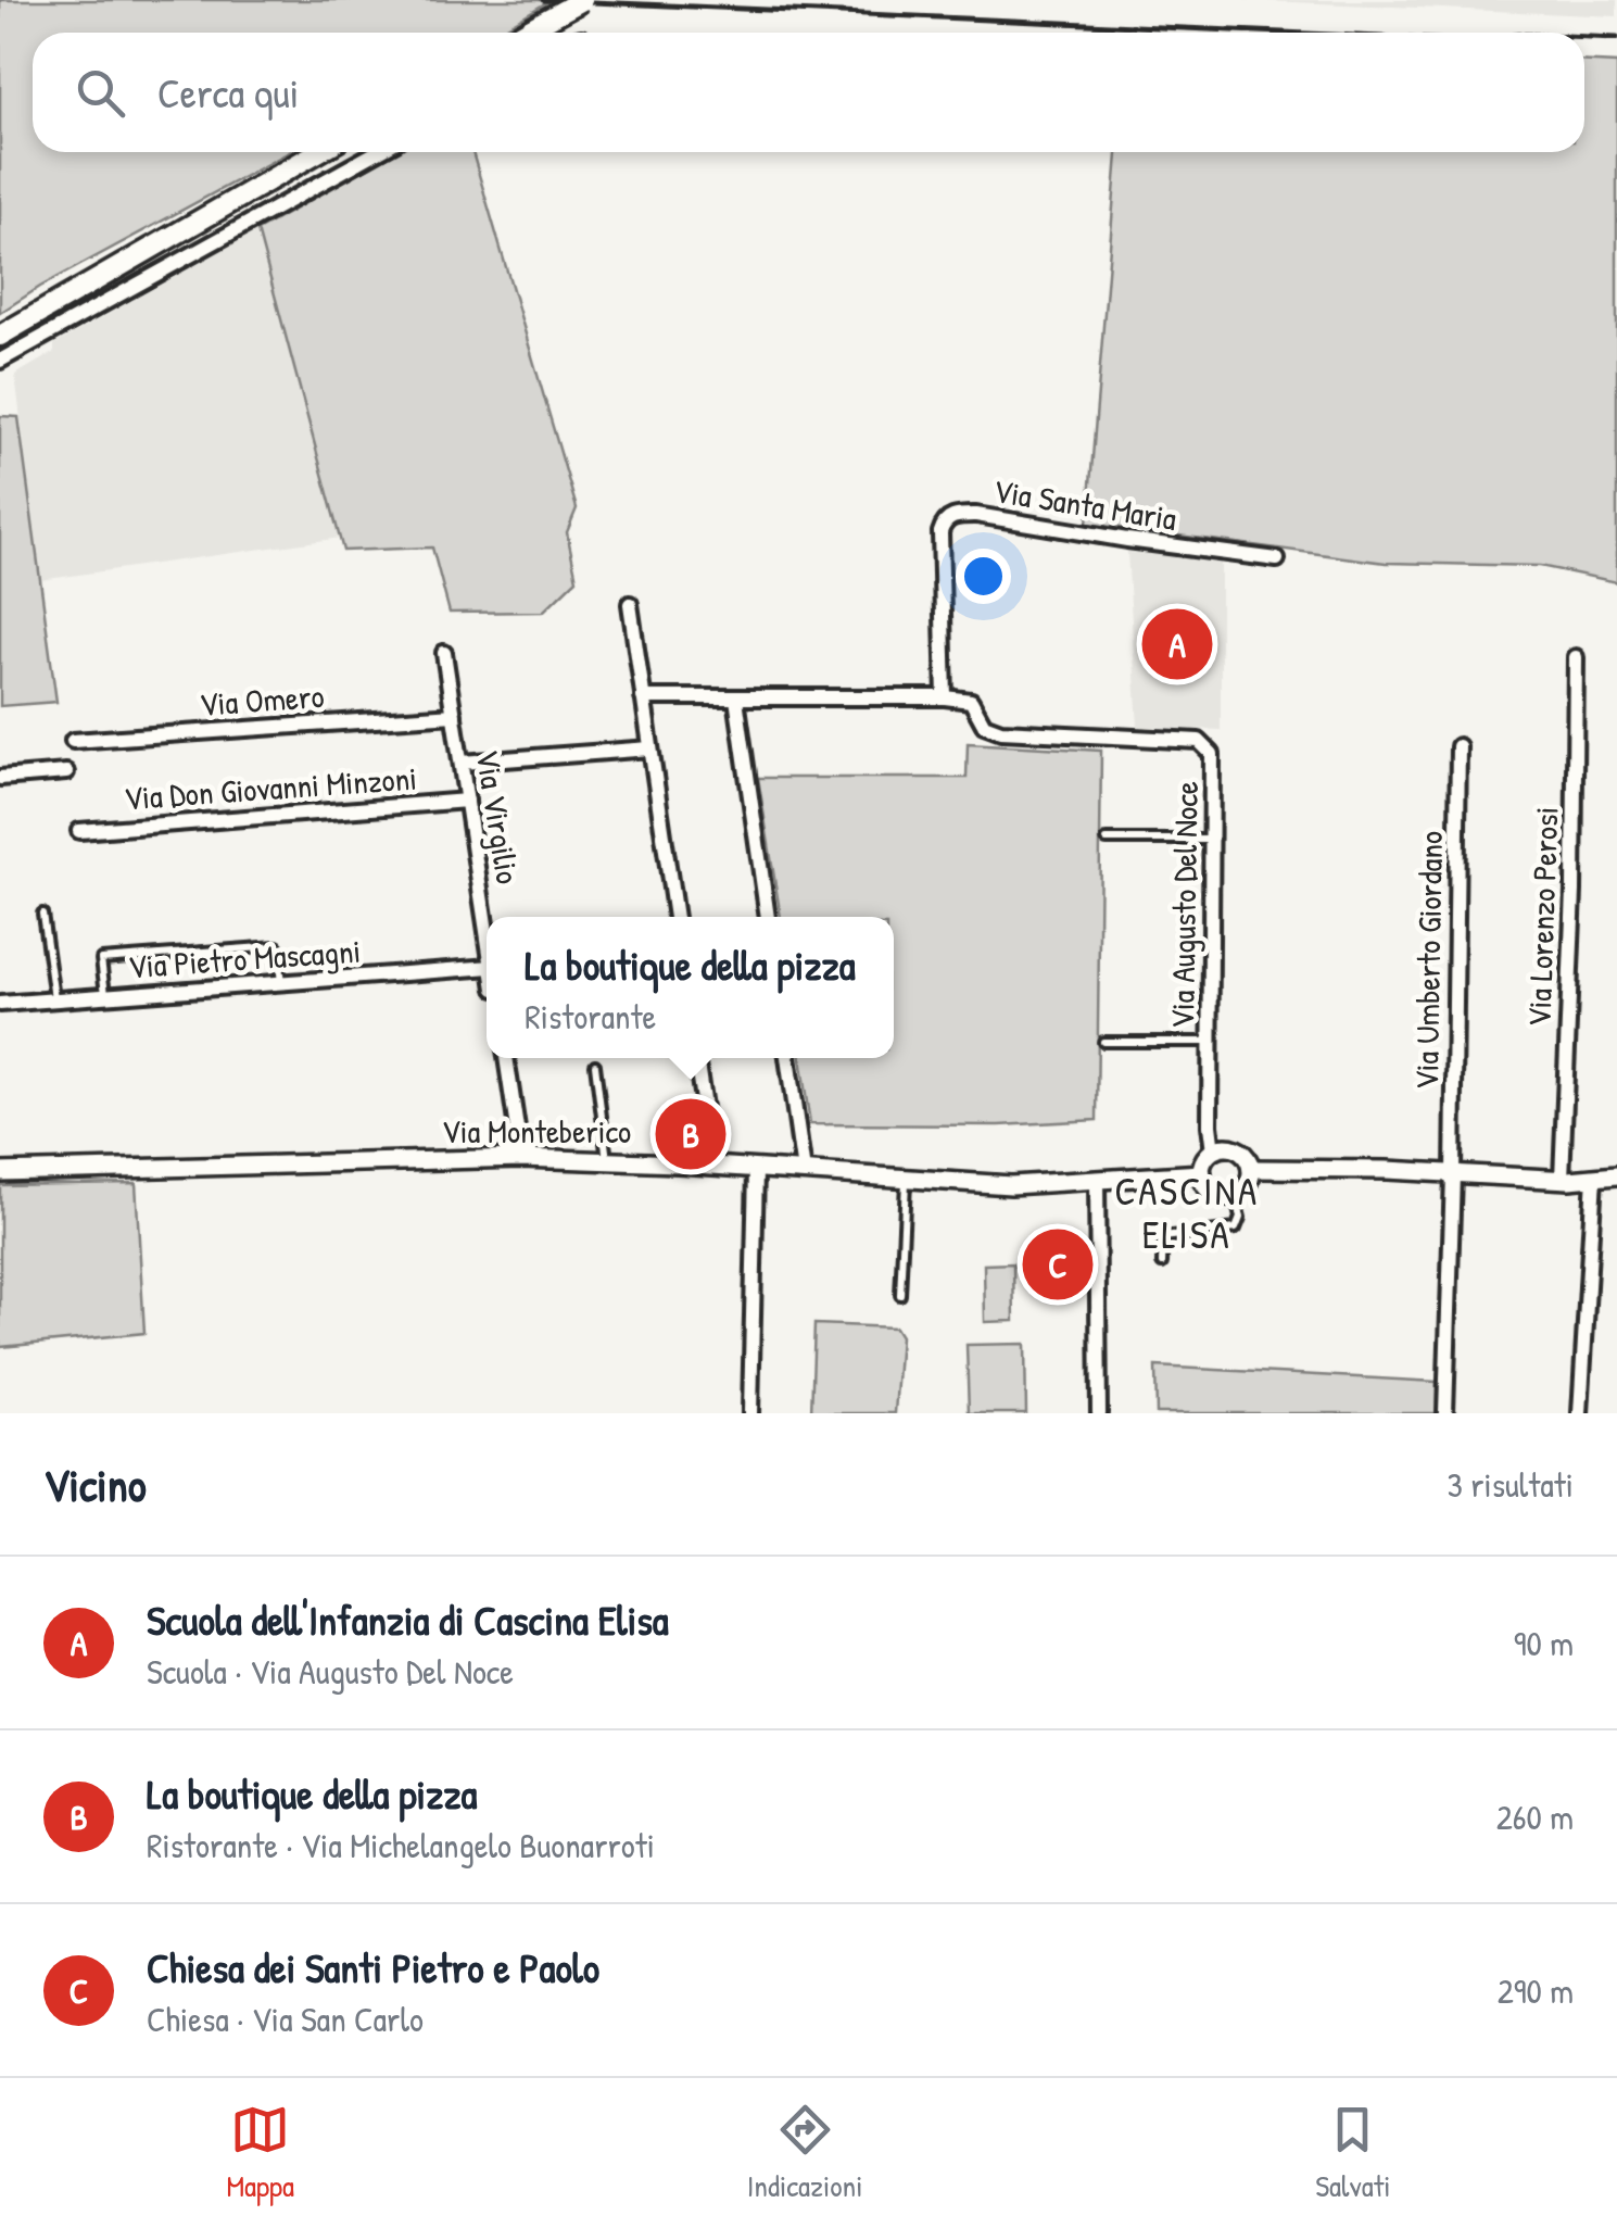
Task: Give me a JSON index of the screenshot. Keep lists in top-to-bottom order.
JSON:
{
  "streets": {
    "street": [
      "Via Santa Maria",
      "Via Omero",
      "Via Don Giovanni Minzoni",
      "Via Virgilio",
      "Via Augusto Del Noce",
      "Via Lorenzo Perosi",
      "Via Pietro Mascagni",
      "Via Umberto Giordano",
      "Via Monteberico"
    ]
  },
  "crossings": [
    ["Via Santa Maria", "Via Augusto Del Noce"],
    ["Via Omero", "Via Virgilio"],
    ["Via Don Giovanni Minzoni", "Via Virgilio"],
    ["Via Augusto Del Noce", "Via Monteberico"]
  ],
  "districts": ["CASCINA ELISA"],
  "page": {
    "search": "Cerca qui",
    "pins": ["A", "B", "C"],
    "popup": ["La boutique della pizza", "Ristorante"],
    "heading": ["Vicino", "3 risultati"],
    "list": [
      {
        "mark": "A",
        "name": "Scuola dell'Infanzia di Cascina Elisa",
        "note": "Scuola · Via Augusto Del Noce",
        "value": "90 m"
      },
      {
        "mark": "B",
        "name": "La boutique della pizza",
        "note": "Ristorante · Via Michelangelo Buonarroti",
        "value": "260 m"
      },
      {
        "mark": "C",
        "name": "Chiesa dei Santi Pietro e Paolo",
        "note": "Chiesa · Via San Carlo",
        "value": "290 m"
      }
    ],
    "nav": ["Mappa", "Indicazioni", "Salvati"]
  }
}
